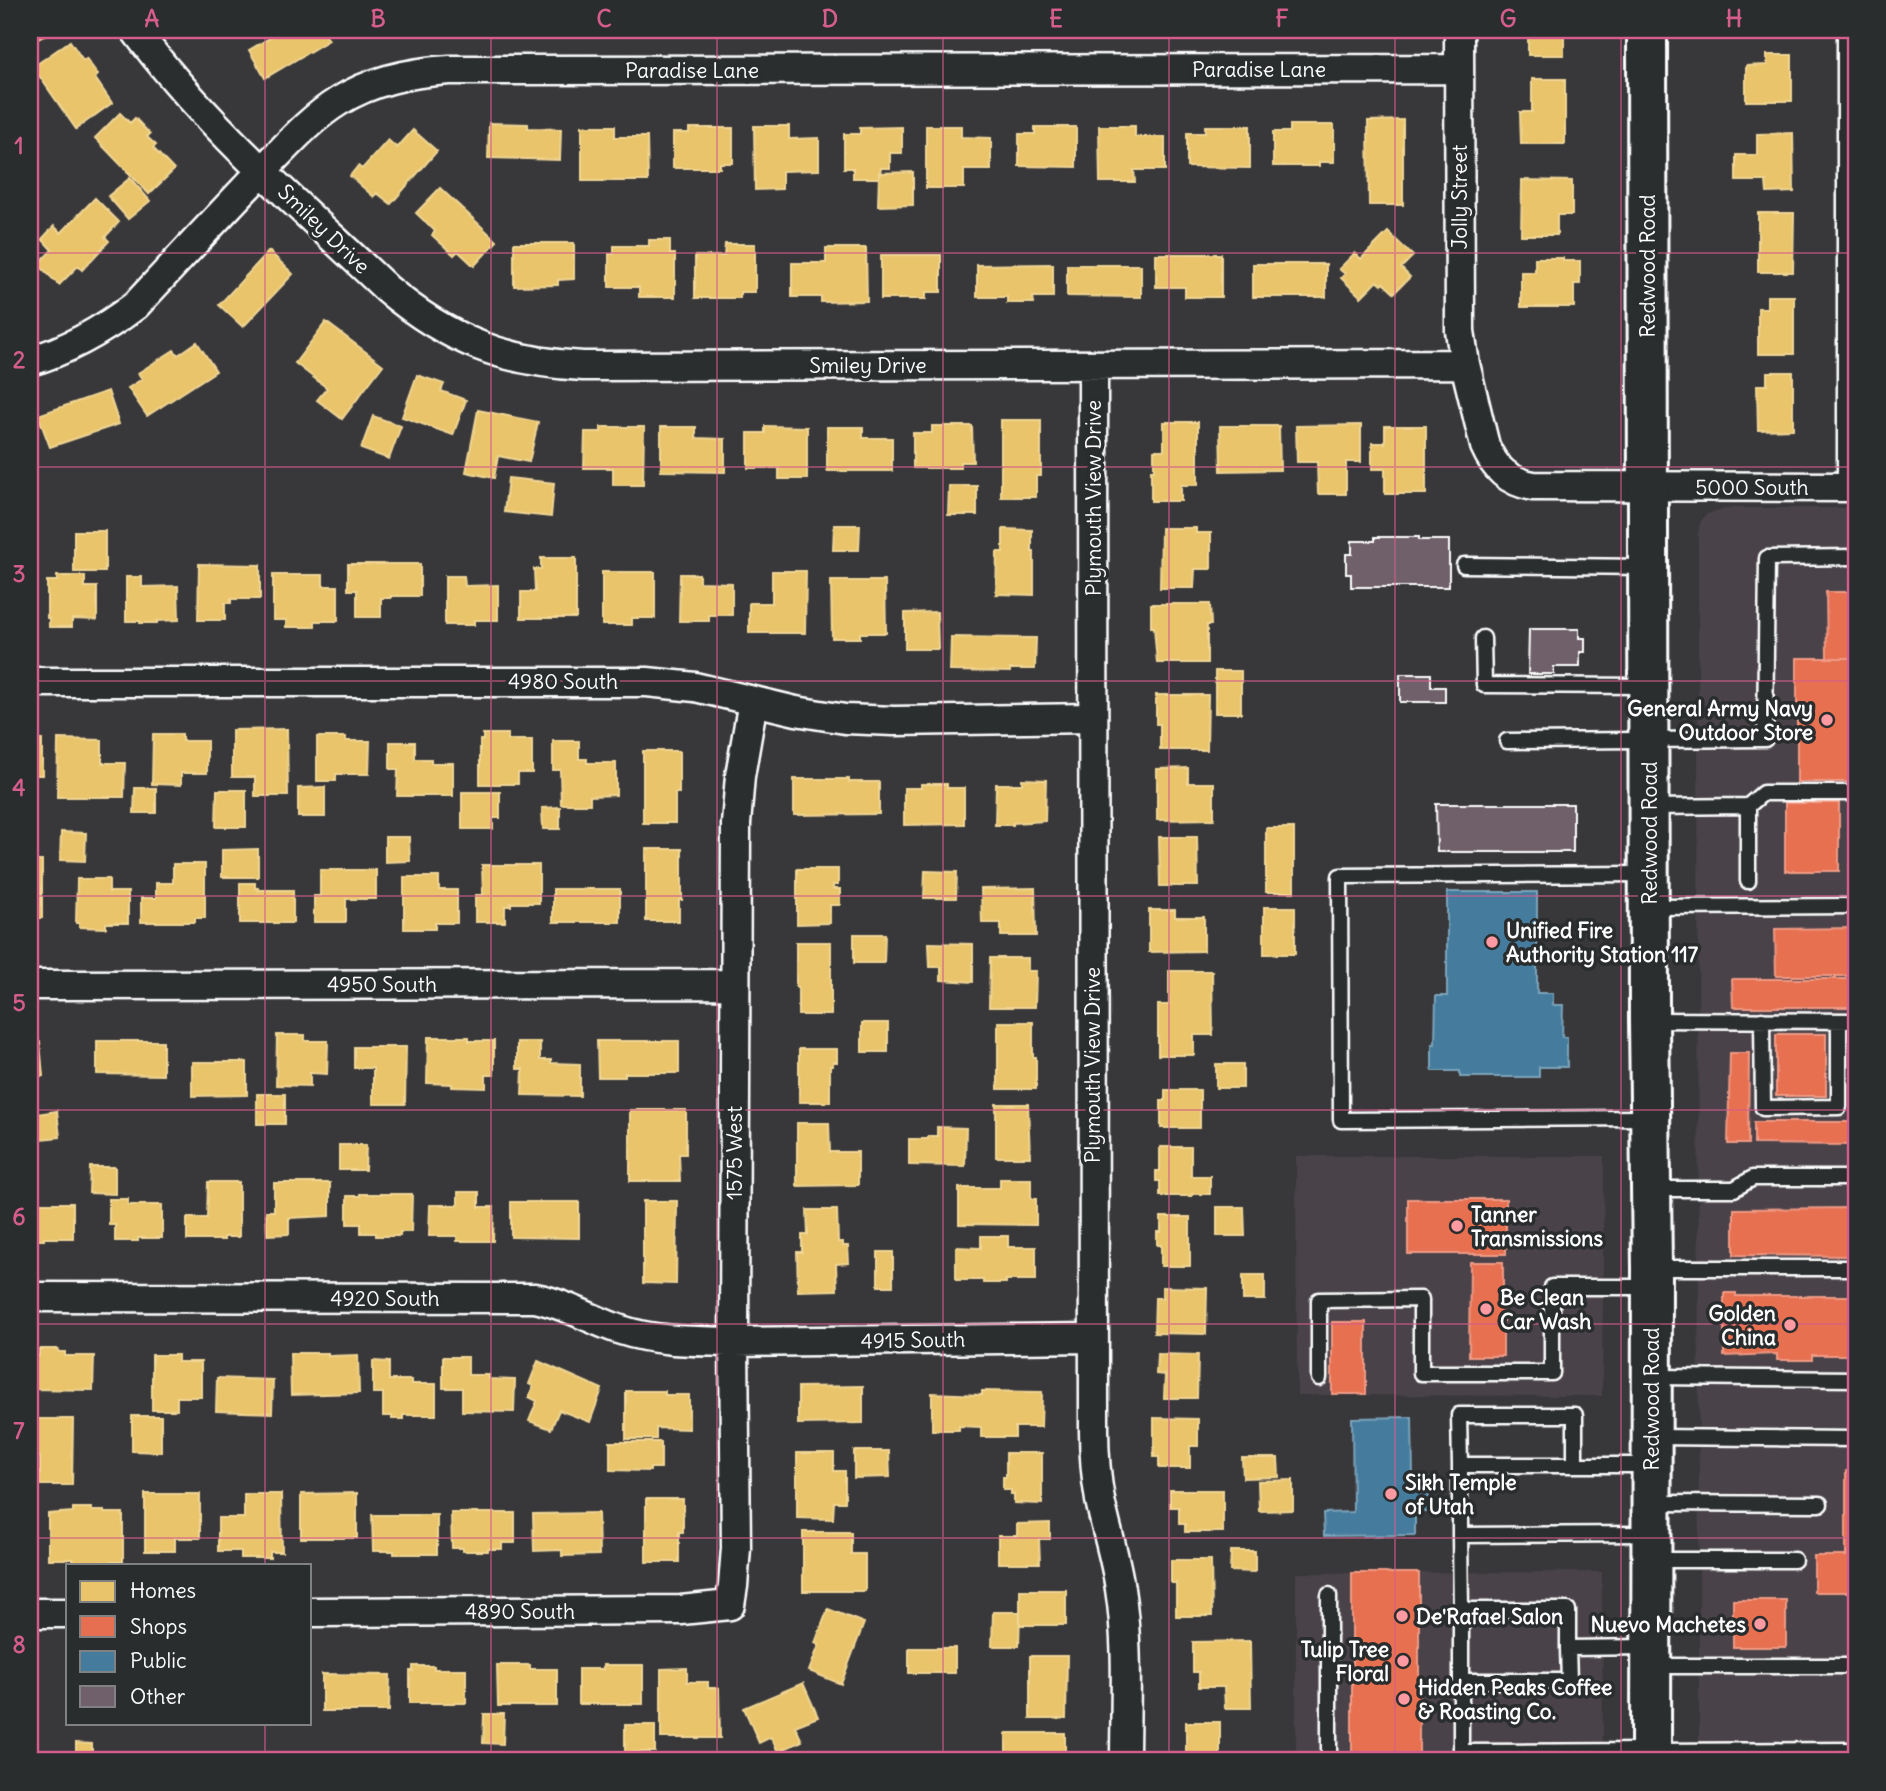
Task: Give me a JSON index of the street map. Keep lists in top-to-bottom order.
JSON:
{
  "streets": {
    "main road": ["Redwood Road"],
    "street": [
      "Paradise Lane",
      "Jolly Street",
      "Smiley Drive",
      "5000 South",
      "Plymouth View Drive",
      "4980 South",
      "4950 South",
      "1575 West",
      "4920 South",
      "4915 South",
      "4890 South"
    ]
  },
  "crossings": [
    ["Paradise Lane", "Jolly Street"],
    ["Paradise Lane", "Smiley Drive"],
    ["Jolly Street", "Smiley Drive"],
    ["Smiley Drive", "Plymouth View Drive"],
    ["Redwood Road", "5000 South"],
    ["Plymouth View Drive", "4980 South"],
    ["Plymouth View Drive", "4915 South"],
    ["4980 South", "1575 West"],
    ["4950 South", "1575 West"],
    ["1575 West", "4920 South"],
    ["1575 West", "4915 South"],
    ["1575 West", "4890 South"],
    ["4920 South", "4915 South"]
  ],
  "places": [
    "General Army Navy Outdoor Store",
    "Unified Fire Authority Station 117",
    "Tanner Transmissions",
    "Be Clean Car Wash",
    "Golden China",
    "Sikh Temple of Utah",
    "De'Rafael Salon",
    "Nuevo Machetes",
    "Tulip Tree Floral",
    "Hidden Peaks Coffee & Roasting Co."
  ],
  "legend": [
    "Homes",
    "Shops",
    "Public",
    "Other"
  ],
  "grid": {
    "columns": [
      "A",
      "B",
      "C",
      "D",
      "E",
      "F",
      "G",
      "H"
    ],
    "rows": [
      "1",
      "2",
      "3",
      "4",
      "5",
      "6",
      "7",
      "8"
    ]
  }
}
